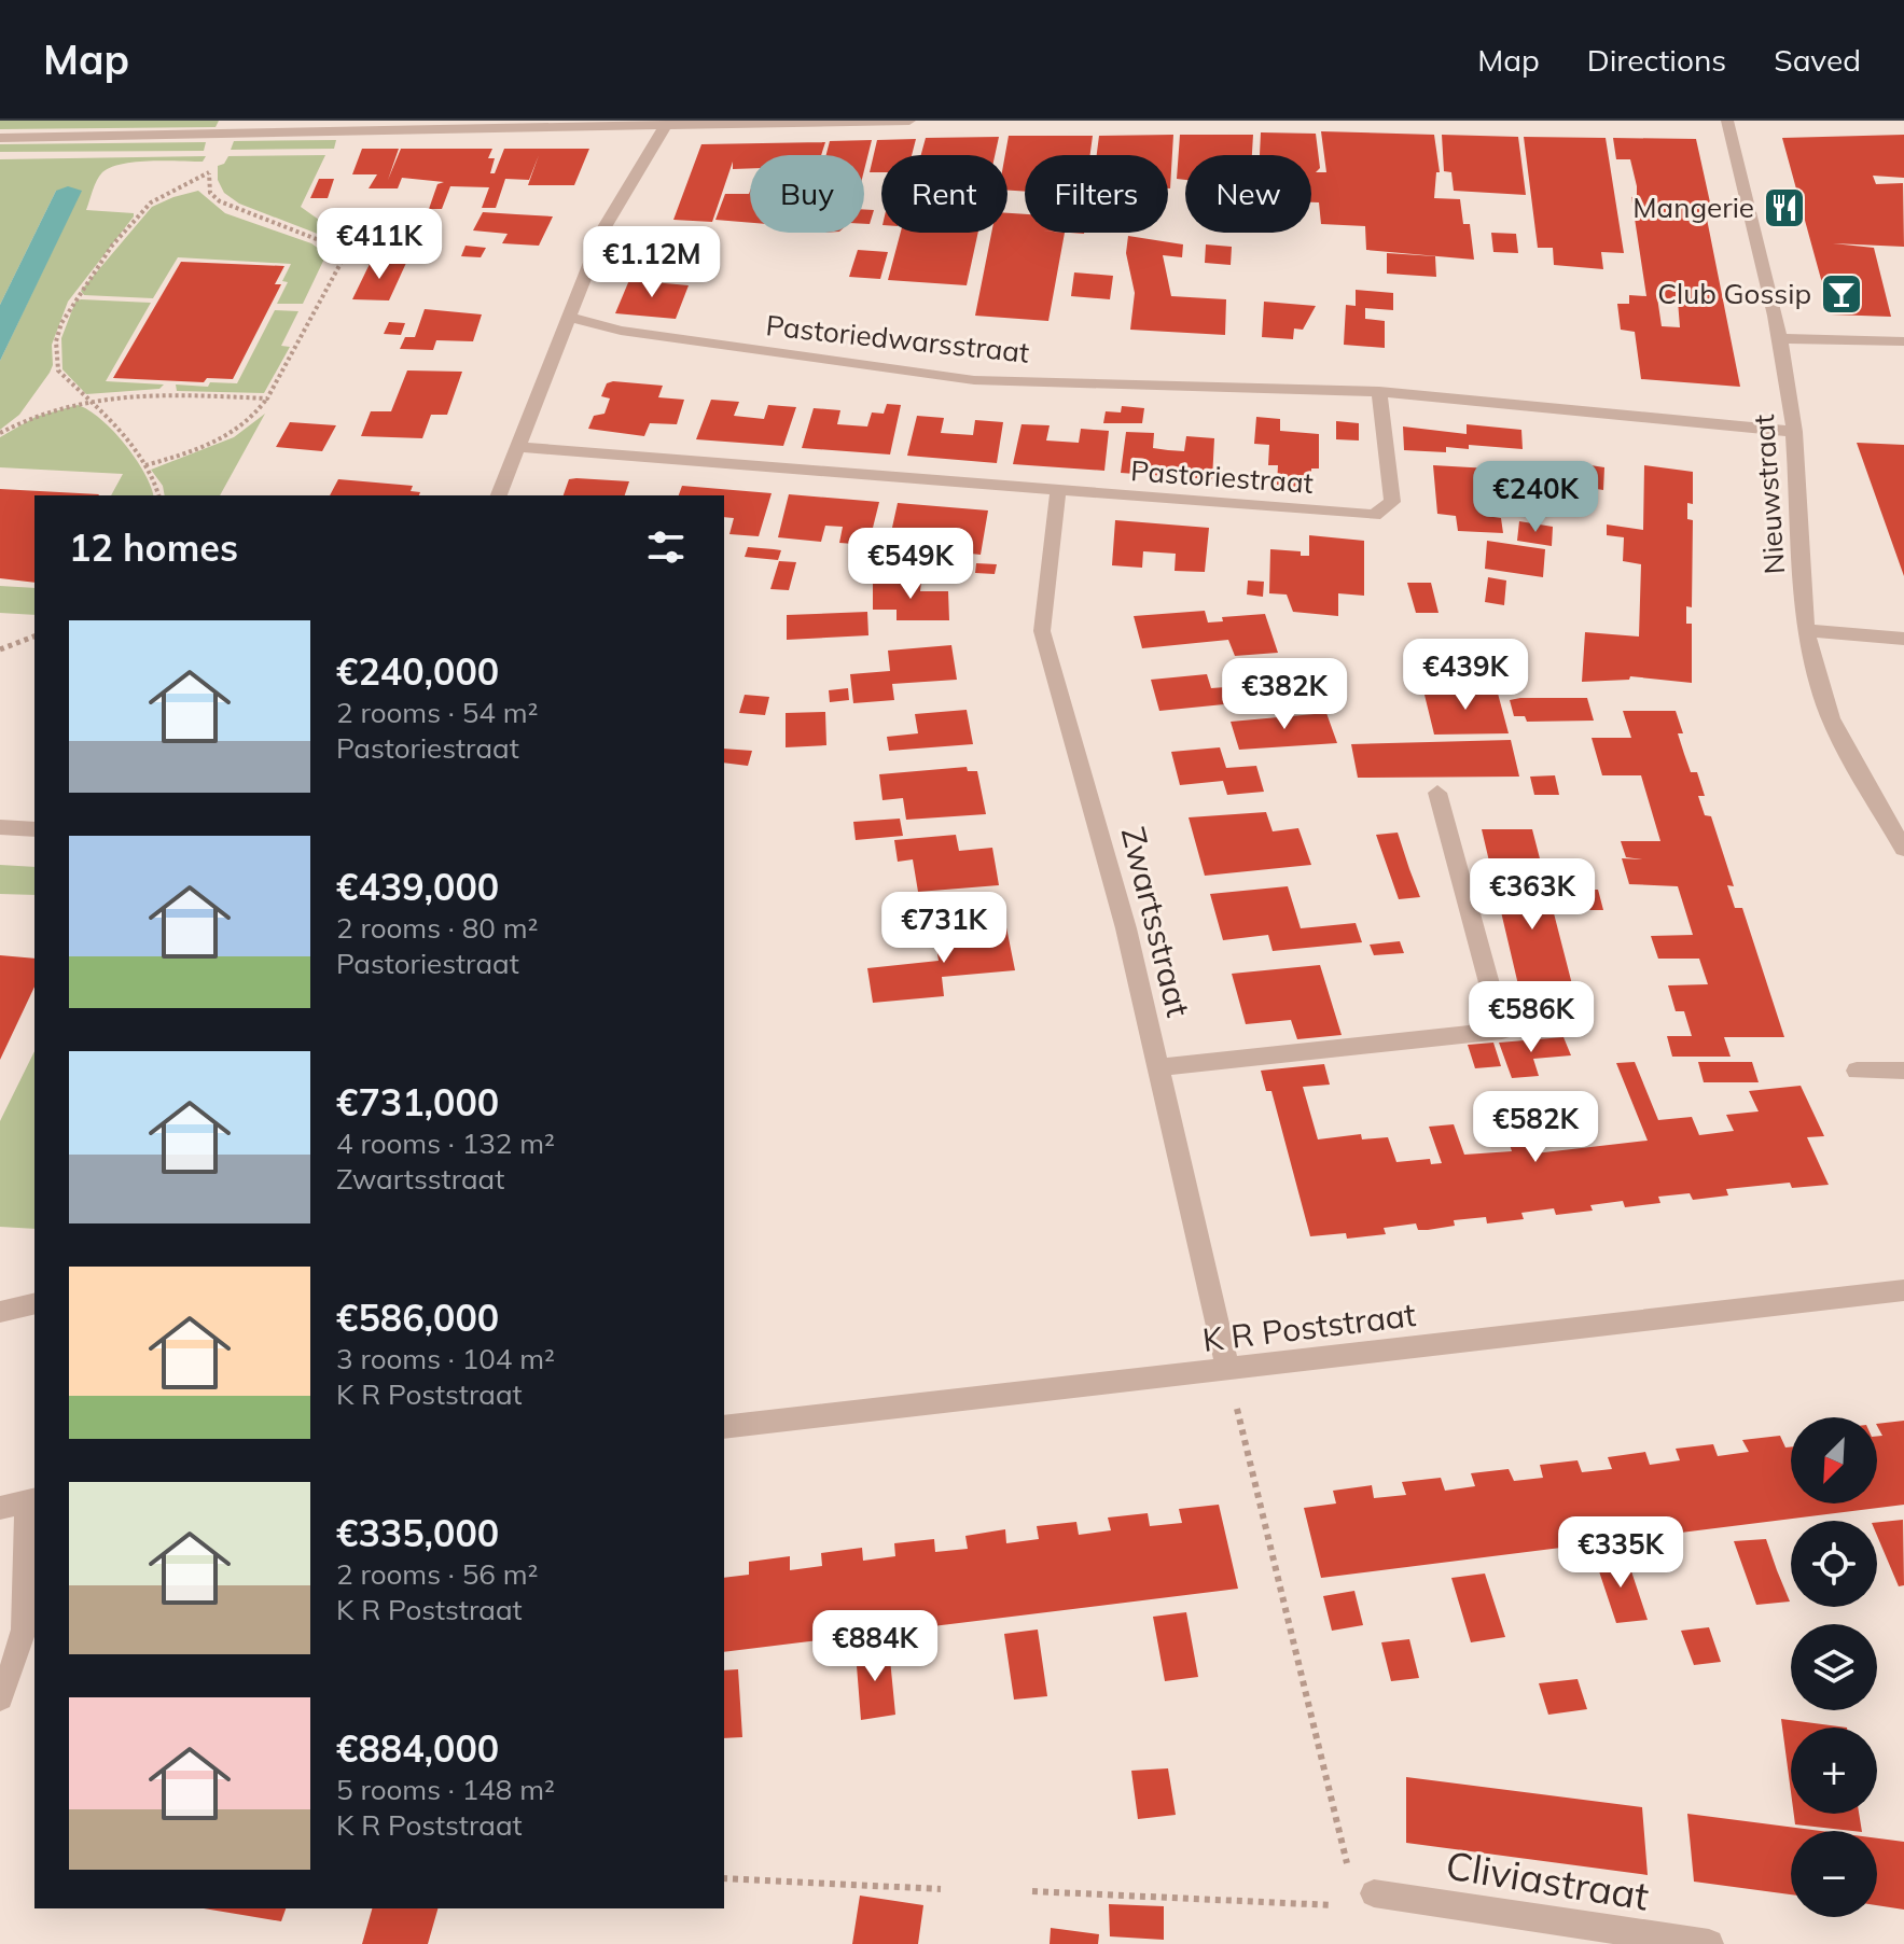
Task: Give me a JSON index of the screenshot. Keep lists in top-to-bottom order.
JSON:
{
  "streets": {
    "street": [
      "Pastoriedwarsstraat",
      "Pastoriestraat",
      "Nieuwstraat",
      "Zwartsstraat",
      "K R Poststraat",
      "Cliviastraat"
    ]
  },
  "crossings": [
    ["Pastoriedwarsstraat", "Pastoriestraat"],
    ["Pastoriestraat", "Zwartsstraat"],
    ["Zwartsstraat", "K R Poststraat"]
  ],
  "places": {
    "restaurant": ["Mangerie"],
    "bar": ["Club Gossip"]
  },
  "north": "bottom left",
  "page": {
    "header": "Map",
    "nav": ["Map", "Directions", "Saved"],
    "chip": [
      "Buy",
      "Rent",
      "Filters",
      "New"
    ],
    "price": [
      "€411K",
      "€1.12M",
      "€240K",
      "€549K",
      "€439K",
      "€382K",
      "€363K",
      "€731K",
      "€586K",
      "€582K",
      "€335K",
      "€884K"
    ],
    "heading": "12 homes",
    "list": [
      {
        "name": "€240,000",
        "note": "2 rooms · 54 m² · Pastoriestraat"
      },
      {
        "name": "€439,000",
        "note": "2 rooms · 80 m² · Pastoriestraat"
      },
      {
        "name": "€731,000",
        "note": "4 rooms · 132 m² · Zwartsstraat"
      },
      {
        "name": "€586,000",
        "note": "3 rooms · 104 m² · K R Poststraat"
      },
      {
        "name": "€335,000",
        "note": "2 rooms · 56 m² · K R Poststraat"
      },
      {
        "name": "€884,000",
        "note": "5 rooms · 148 m² · K R Poststraat"
      }
    ],
    "map_buttons": ["+", "−"]
  }
}
